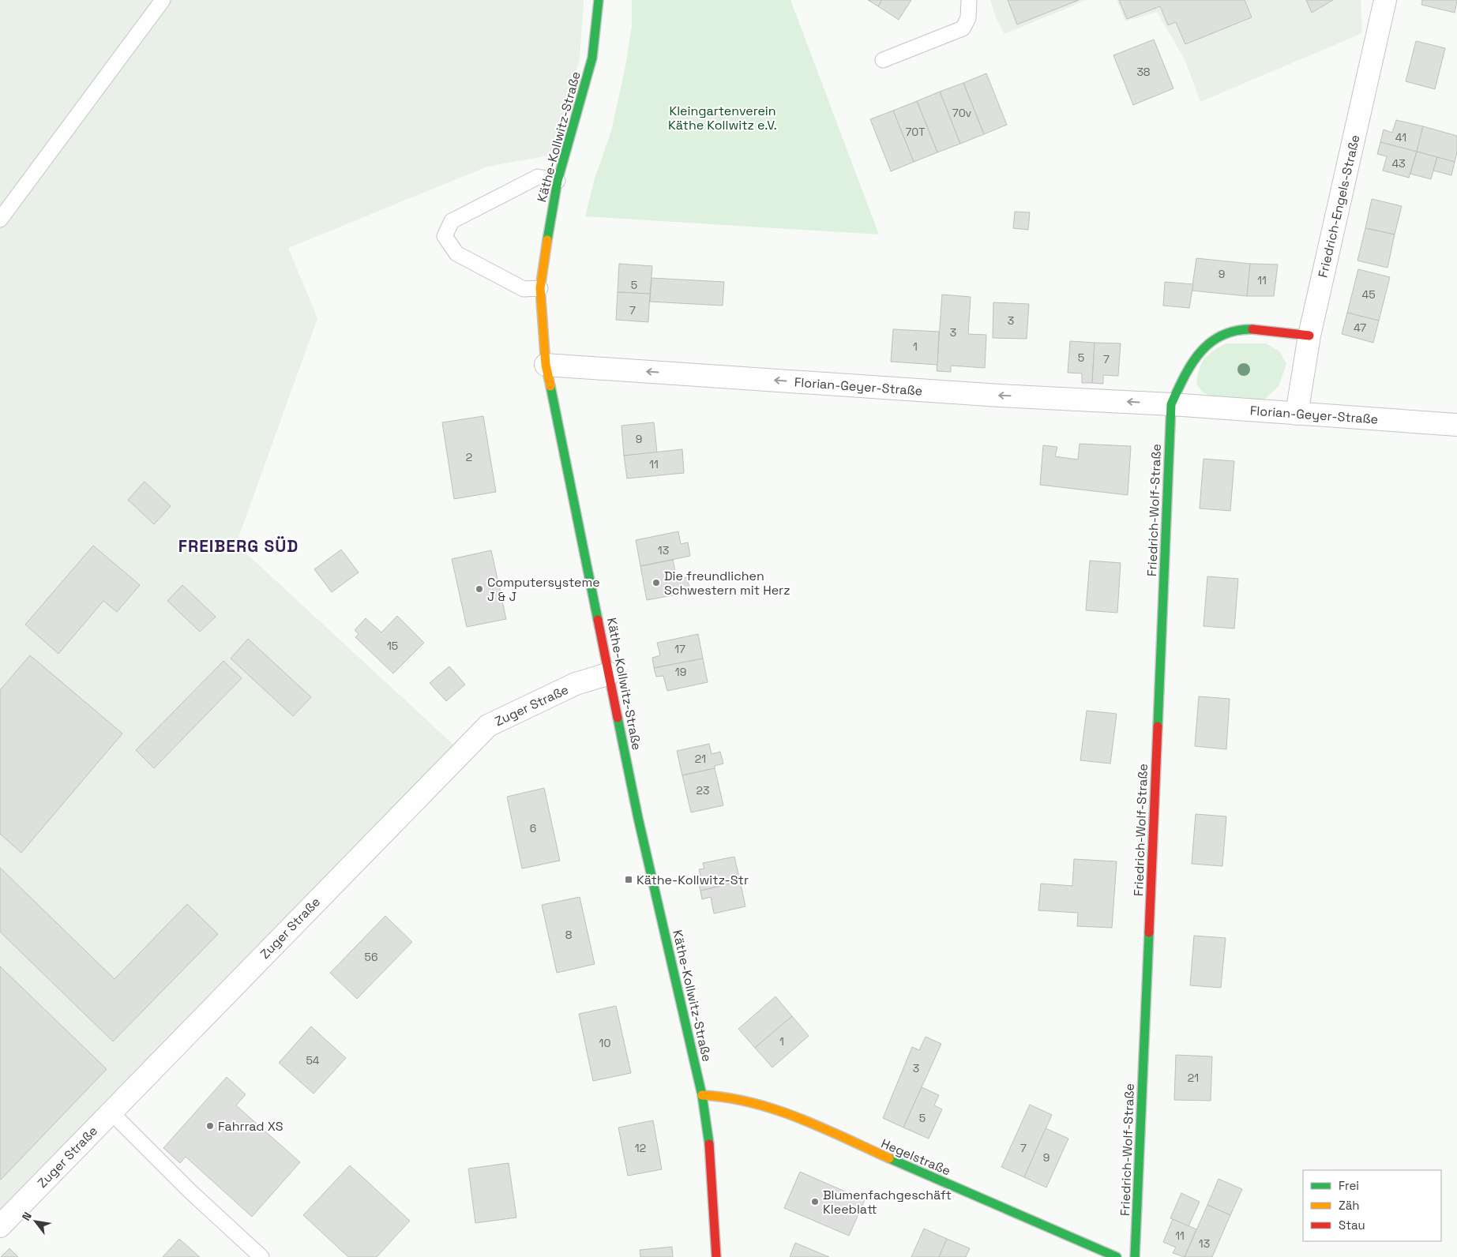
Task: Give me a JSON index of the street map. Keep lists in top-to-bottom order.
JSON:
{
  "streets": {
    "street": [
      "Käthe-Kollwitz-Straße",
      "Friedrich-Engels-Straße",
      "Florian-Geyer-Straße",
      "Friedrich-Wolf-Straße",
      "Zuger Straße",
      "Hegelstraße"
    ]
  },
  "crossings": [
    ["Käthe-Kollwitz-Straße", "Florian-Geyer-Straße"],
    ["Käthe-Kollwitz-Straße", "Zuger Straße"],
    ["Käthe-Kollwitz-Straße", "Hegelstraße"],
    ["Friedrich-Engels-Straße", "Florian-Geyer-Straße"],
    ["Florian-Geyer-Straße", "Friedrich-Wolf-Straße"]
  ],
  "one_way": ["Florian-Geyer-Straße"],
  "districts": ["FREIBERG SÜD"],
  "parks": ["Kleingartenverein Käthe Kollwitz e.V."],
  "places": {
    "other": [
      "Die freundlichen Schwestern mit Herz",
      "Computersysteme J & J",
      "Fahrrad XS",
      "Blumenfachgeschäft Kleeblatt"
    ],
    "transit": ["Käthe-Kollwitz-Str"]
  },
  "house_numbers": [
    "38",
    "70v",
    "70T",
    "41",
    "43",
    "9",
    "11",
    "5",
    "45",
    "7",
    "3",
    "47",
    "3",
    "1",
    "5",
    "7",
    "9",
    "2",
    "11",
    "13",
    "15",
    "17",
    "19",
    "21",
    "23",
    "6",
    "8",
    "56",
    "1",
    "10",
    "54",
    "3",
    "21",
    "5",
    "12",
    "7",
    "9",
    "11",
    "13"
  ],
  "legend": ["Frei", "Zäh", "Stau"],
  "north": "top left"
}
